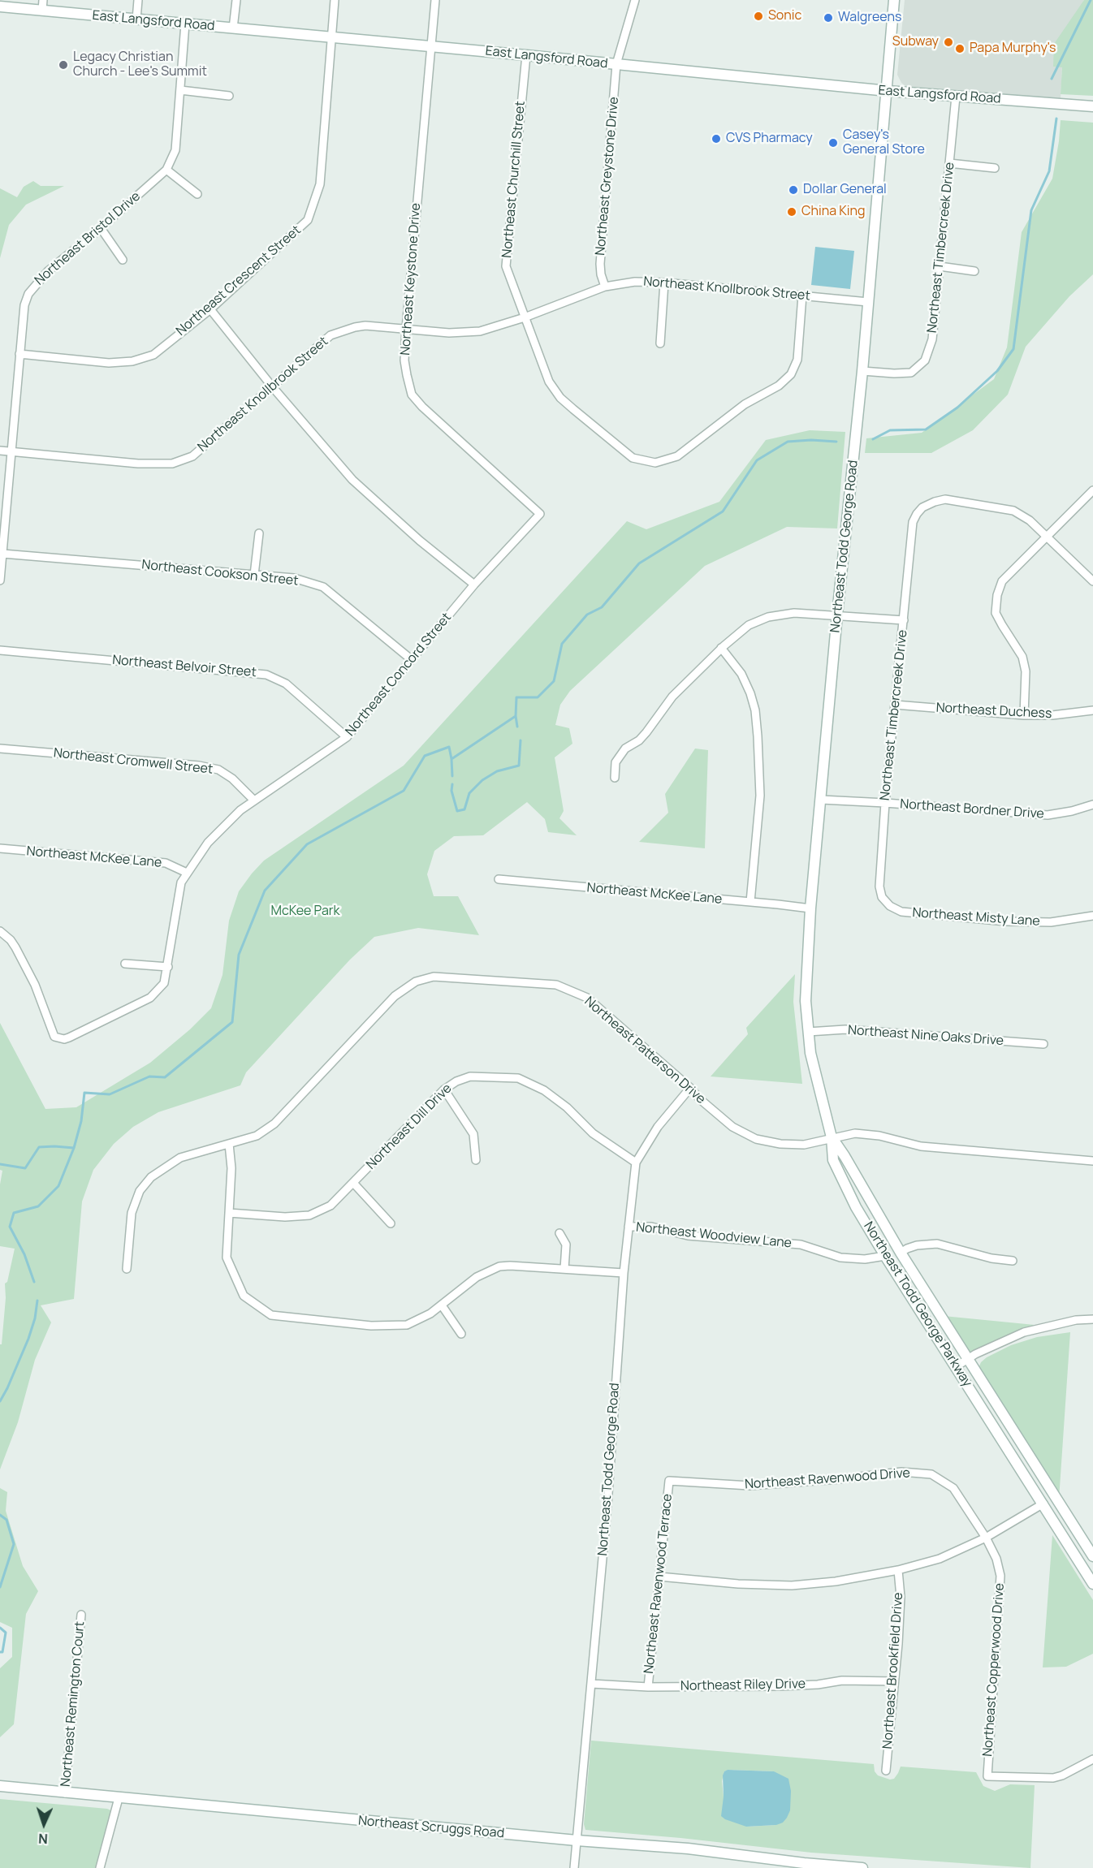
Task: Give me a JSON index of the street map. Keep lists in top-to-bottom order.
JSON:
{
  "streets": {
    "main road": [
      "East Langsford Road",
      "Northeast Todd George Road",
      "Northeast Todd George Parkway",
      "Northeast Scruggs Road"
    ],
    "street": [
      "Northeast Greystone Drive",
      "Northeast Churchill Street",
      "Northeast Bristol Drive",
      "Northeast Timbercreek Drive",
      "Northeast Keystone Drive",
      "Northeast Crescent Street",
      "Northeast Knollbrook Street",
      "Northeast Cookson Street",
      "Northeast Belvoir Street",
      "Northeast Concord Street",
      "Northeast Duchess",
      "Northeast Cromwell Street",
      "Northeast Bordner Drive",
      "Northeast McKee Lane",
      "Northeast Misty Lane",
      "Northeast Nine Oaks Drive",
      "Northeast Patterson Drive",
      "Northeast Dill Drive",
      "Northeast Woodview Lane",
      "Northeast Ravenwood Drive",
      "Northeast Ravenwood Terrace",
      "Northeast Copperwood Drive",
      "Northeast Brookfield Drive",
      "Northeast Riley Drive",
      "Northeast Remington Court"
    ]
  },
  "crossings": [
    ["East Langsford Road", "Northeast Greystone Drive"],
    ["East Langsford Road", "Northeast Churchill Street"],
    ["East Langsford Road", "Northeast Bristol Drive"],
    ["East Langsford Road", "Northeast Timbercreek Drive"],
    ["East Langsford Road", "Northeast Keystone Drive"],
    ["East Langsford Road", "Northeast Crescent Street"],
    ["East Langsford Road", "Northeast Todd George Road"],
    ["Northeast Greystone Drive", "Northeast Knollbrook Street"],
    ["Northeast Churchill Street", "Northeast Knollbrook Street"],
    ["Northeast Bristol Drive", "Northeast Crescent Street"],
    ["Northeast Bristol Drive", "Northeast Knollbrook Street"],
    ["Northeast Bristol Drive", "Northeast Cookson Street"],
    ["Northeast Timbercreek Drive", "Northeast Todd George Road"],
    ["Northeast Timbercreek Drive", "Northeast Duchess"],
    ["Northeast Timbercreek Drive", "Northeast Bordner Drive"],
    ["Northeast Timbercreek Drive", "Northeast Misty Lane"],
    ["Northeast Keystone Drive", "Northeast Knollbrook Street"],
    ["Northeast Keystone Drive", "Northeast Concord Street"],
    ["Northeast Knollbrook Street", "Northeast Todd George Road"],
    ["Northeast Todd George Road", "Northeast Bordner Drive"],
    ["Northeast Todd George Road", "Northeast McKee Lane"],
    ["Northeast Todd George Road", "Northeast Patterson Drive"],
    ["Northeast Todd George Road", "Northeast Dill Drive"],
    ["Northeast Todd George Road", "Northeast Woodview Lane"],
    ["Northeast Todd George Road", "Northeast Todd George Parkway"],
    ["Northeast Todd George Road", "Northeast Riley Drive"],
    ["Northeast Todd George Road", "Northeast Scruggs Road"],
    ["Northeast Cookson Street", "Northeast Concord Street"],
    ["Northeast Belvoir Street", "Northeast Concord Street"],
    ["Northeast Concord Street", "Northeast Cromwell Street"],
    ["Northeast Concord Street", "Northeast McKee Lane"],
    ["Northeast Nine Oaks Drive", "Northeast Todd George Parkway"],
    ["Northeast Patterson Drive", "Northeast Todd George Parkway"],
    ["Northeast Woodview Lane", "Northeast Todd George Parkway"],
    ["Northeast Ravenwood Drive", "Northeast Ravenwood Terrace"],
    ["Northeast Ravenwood Drive", "Northeast Copperwood Drive"],
    ["Northeast Ravenwood Terrace", "Northeast Riley Drive"],
    ["Northeast Brookfield Drive", "Northeast Riley Drive"],
    ["Northeast Remington Court", "Northeast Scruggs Road"]
  ],
  "parks": ["McKee Park"],
  "places": [
    "Sonic",
    "Walgreens",
    "Subway",
    "Papa Murphy's",
    "Legacy Christian Church - Lee's Summit",
    "CVS Pharmacy",
    "Casey's General Store",
    "Dollar General",
    "China King"
  ],
  "north": "bottom"
}
